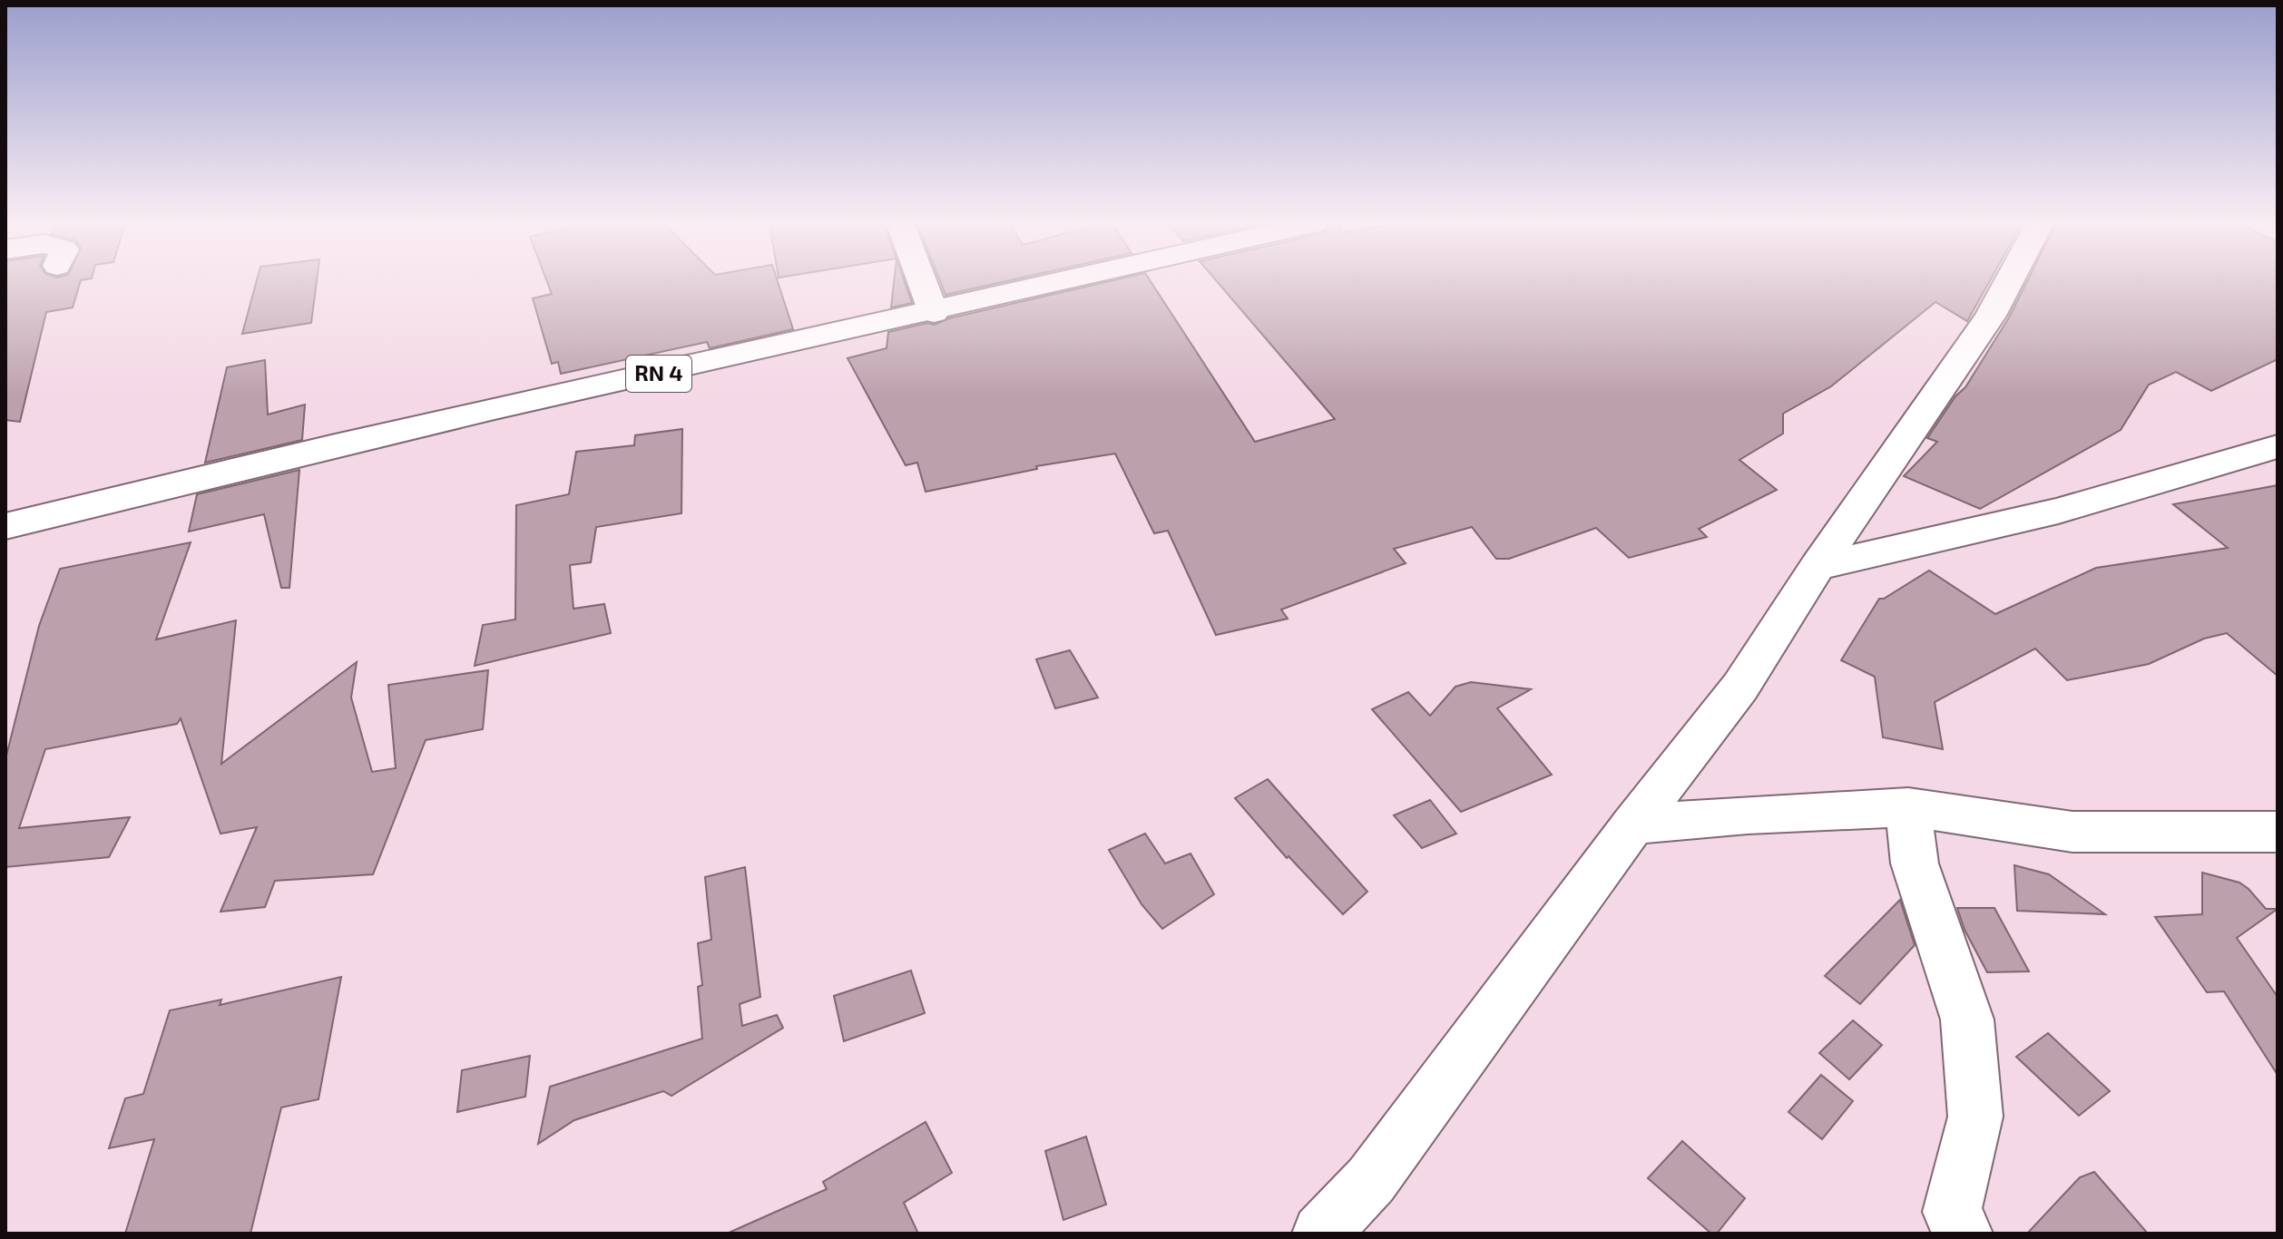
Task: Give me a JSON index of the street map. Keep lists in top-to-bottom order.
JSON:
{
  "streets": {
    "main road": ["RN 4"]
  }
}
